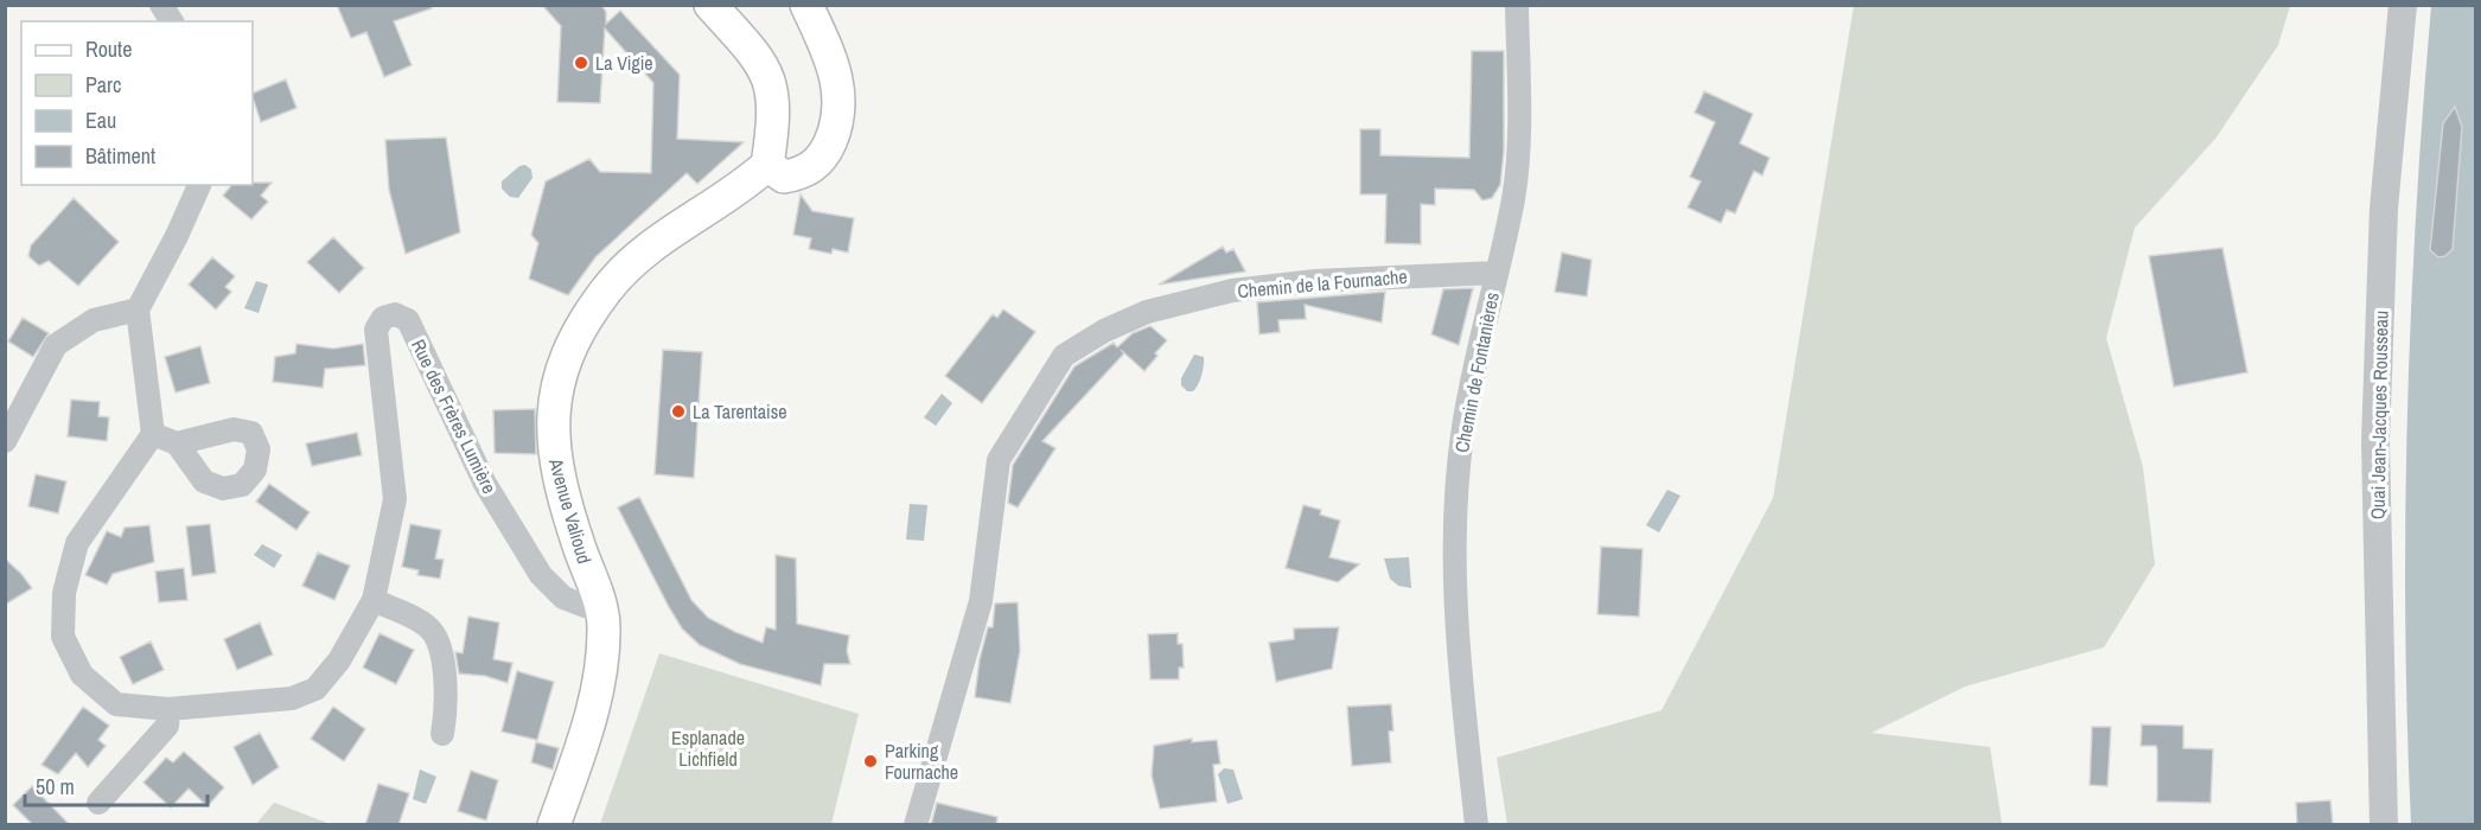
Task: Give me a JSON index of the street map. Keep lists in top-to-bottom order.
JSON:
{
  "streets": {
    "main road": ["Avenue Valioud"],
    "street": [
      "Chemin de la Fournache",
      "Chemin de Fontanières",
      "Quai Jean-Jacques Rousseau",
      "Rue des Frères Lumière"
    ]
  },
  "crossings": [
    ["Chemin de la Fournache", "Chemin de Fontanières"],
    ["Rue des Frères Lumière", "Avenue Valioud"]
  ],
  "parks": ["Esplanade Lichfield"],
  "places": ["La Vigie", "La Tarentaise", "Parking Fournache"],
  "legend": [
    "Route",
    "Parc",
    "Eau",
    "Bâtiment"
  ],
  "scale_bar": "50 m"
}
